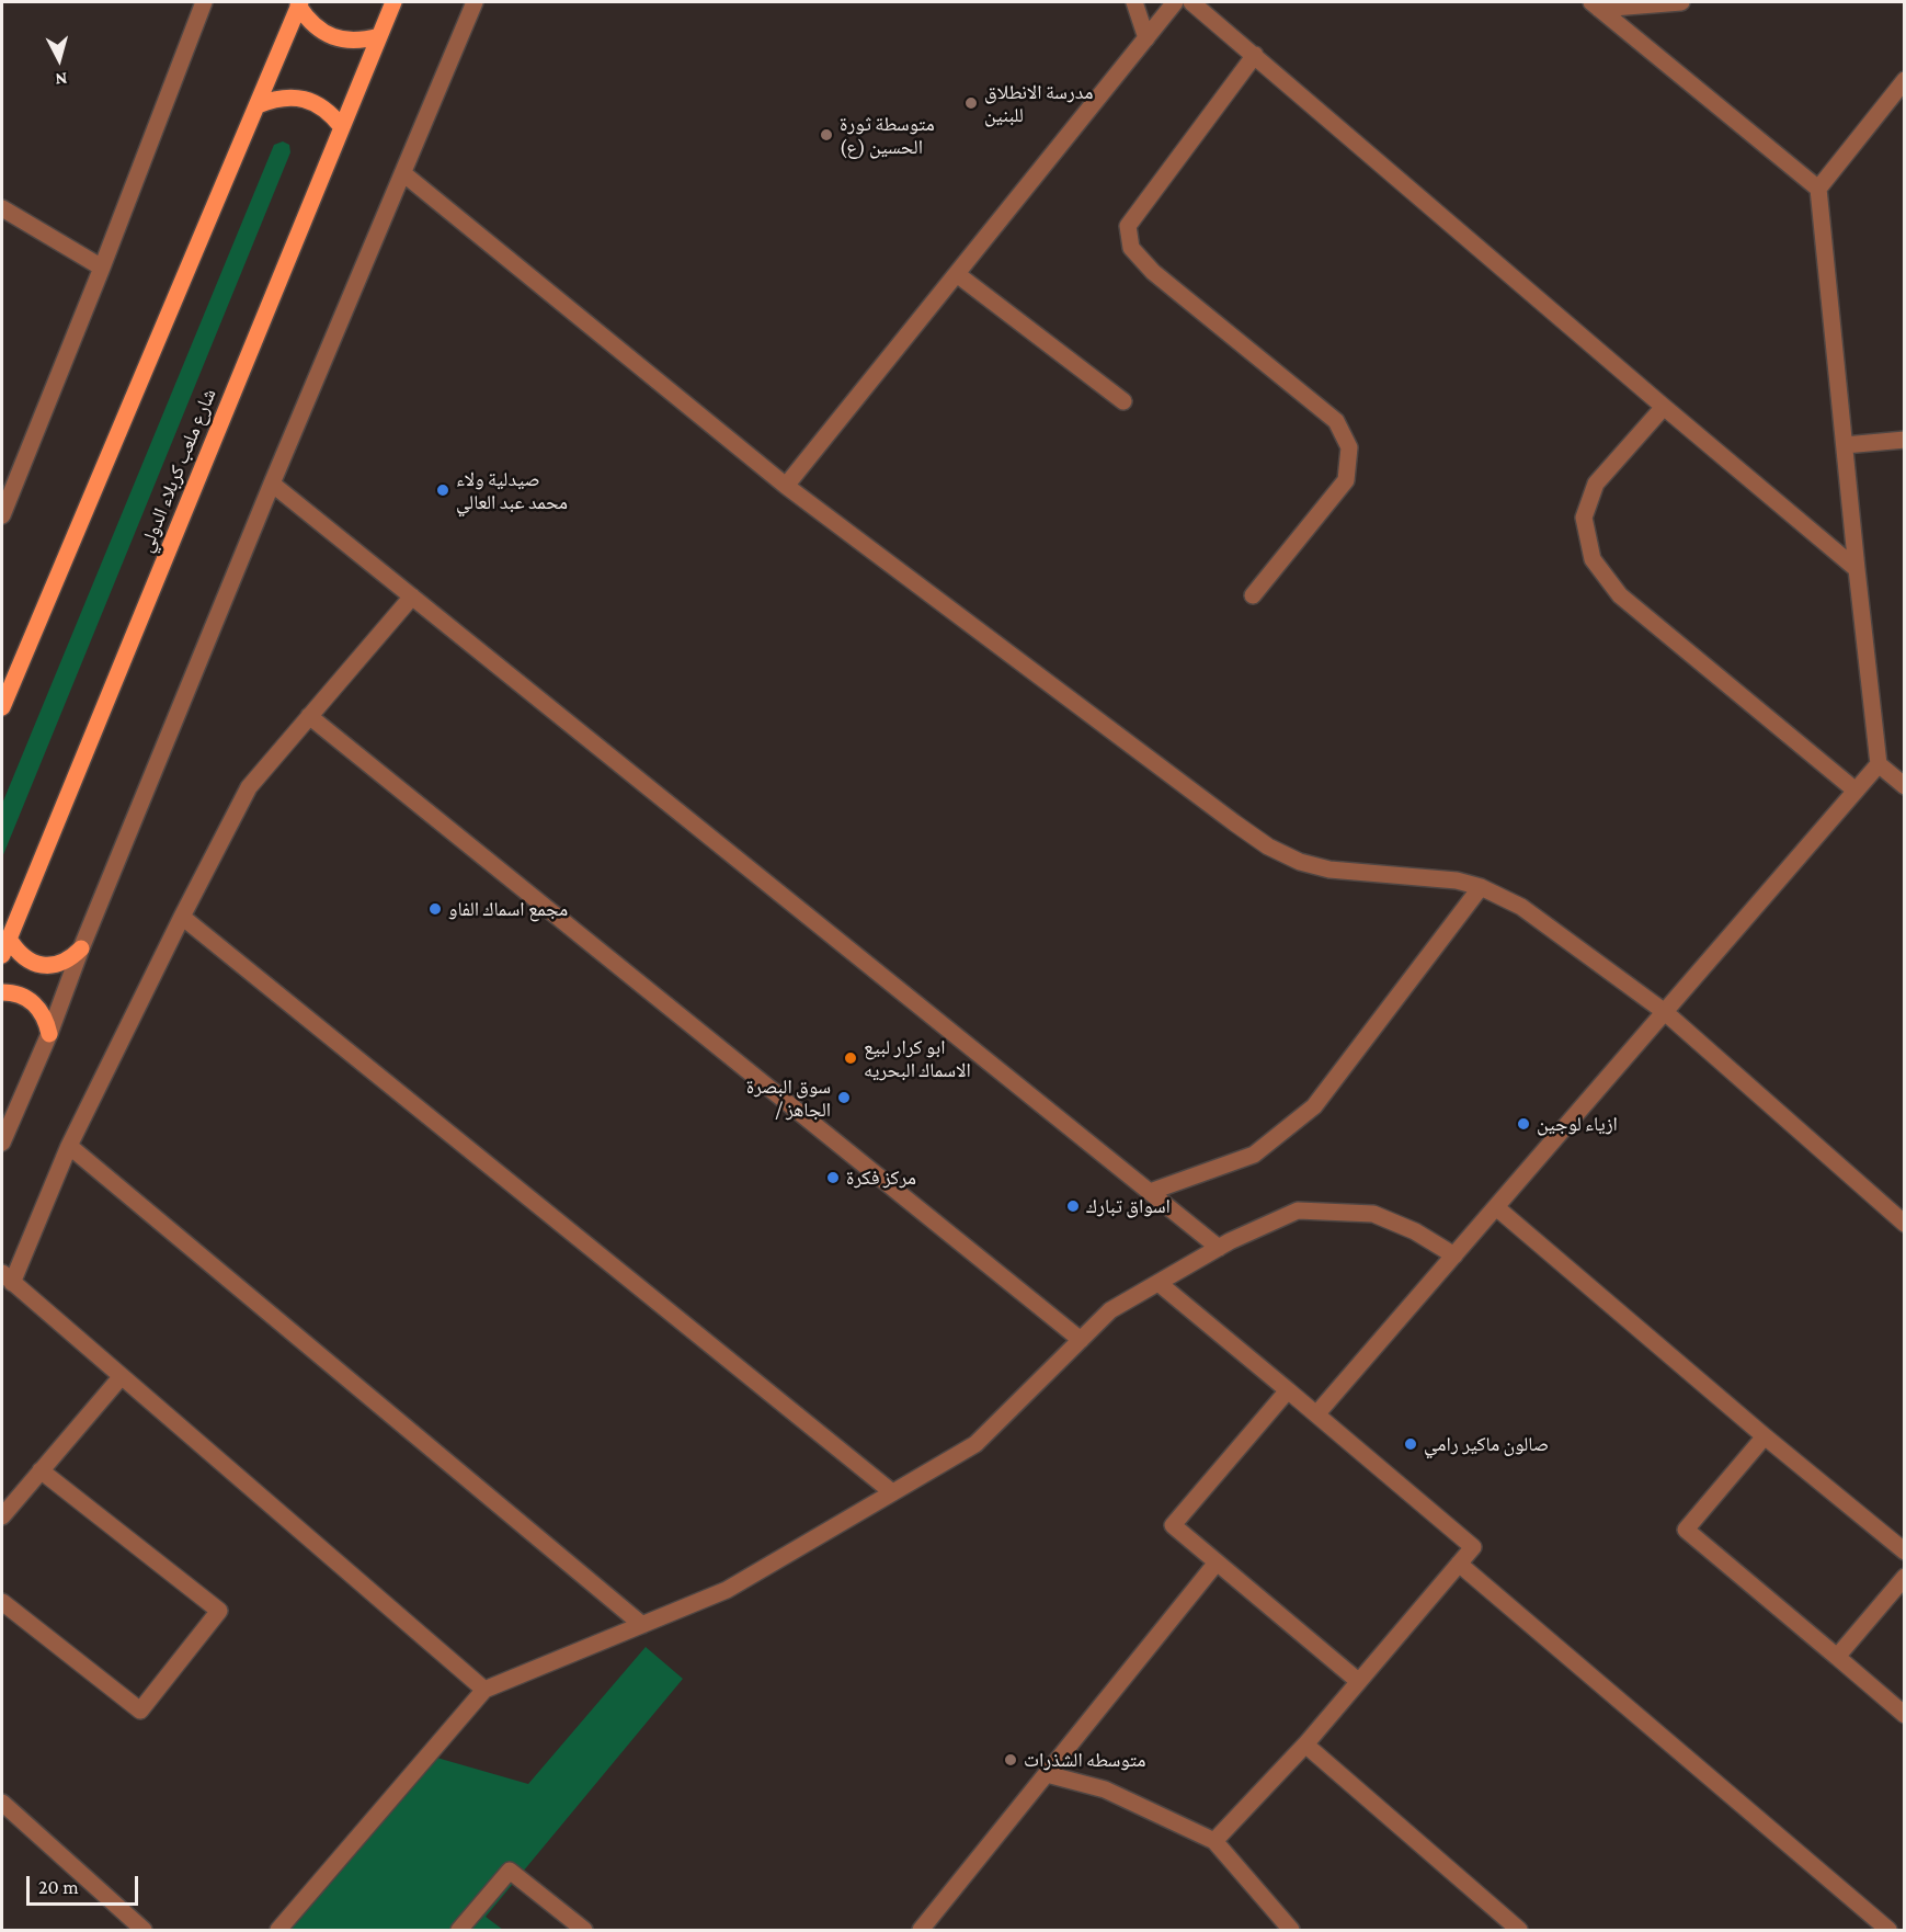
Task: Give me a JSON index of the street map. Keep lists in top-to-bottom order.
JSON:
{
  "streets": {
    "main road": ["شارع ملعب كربلاء الدولي"]
  },
  "places": [
    "مدرسة الانطلاق للبنين",
    "متوسطة ثورة الحسين (ع)",
    "صيدلية ولاء محمد عبد العالي",
    "مجمع اسماك الفاو",
    "ابو كرار لبيع الاسماك البحريه",
    "سوق البصرة / الجاهز",
    "ازياء لوجين",
    "مركز فكرة",
    "اسواق تبارك",
    "صالون ماكير رامي",
    "متوسطه الشذرات"
  ],
  "scale_bar": "20 m",
  "north": "bottom"
}
